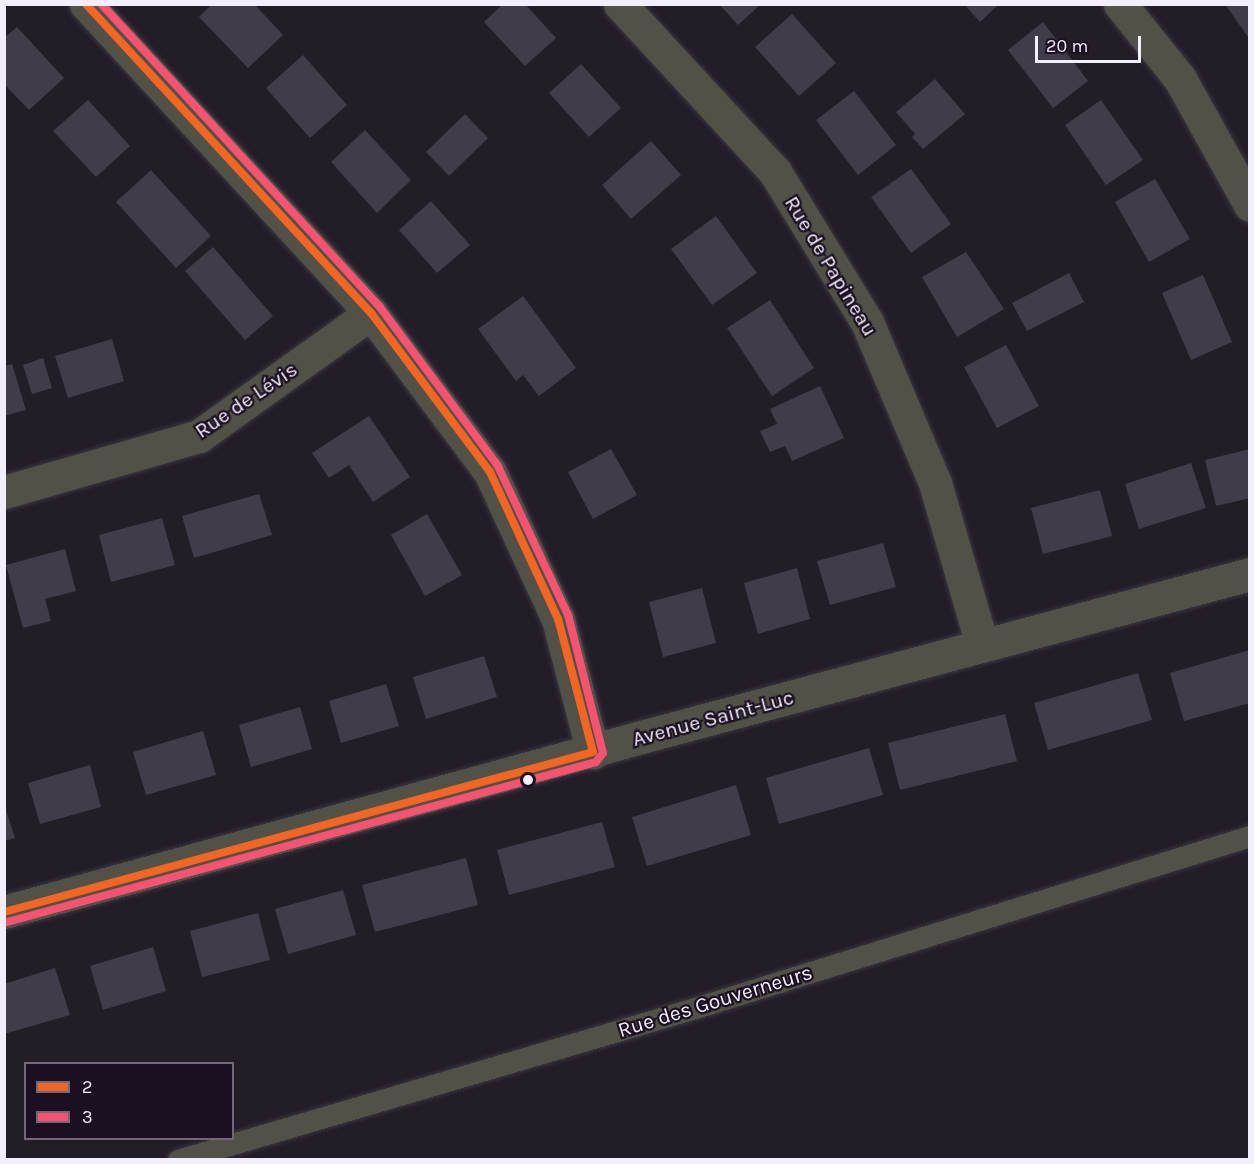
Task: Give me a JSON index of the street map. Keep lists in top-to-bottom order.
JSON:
{
  "streets": {
    "street": ["Rue de Papineau", "Rue de Lévis", "Avenue Saint-Luc"],
    "lane": ["Rue des Gouverneurs"]
  },
  "crossings": [
    ["Rue de Papineau", "Avenue Saint-Luc"]
  ],
  "lines": ["transit line 2", "transit line 3"],
  "legend": ["2", "3"],
  "scale_bar": "20 m"
}
